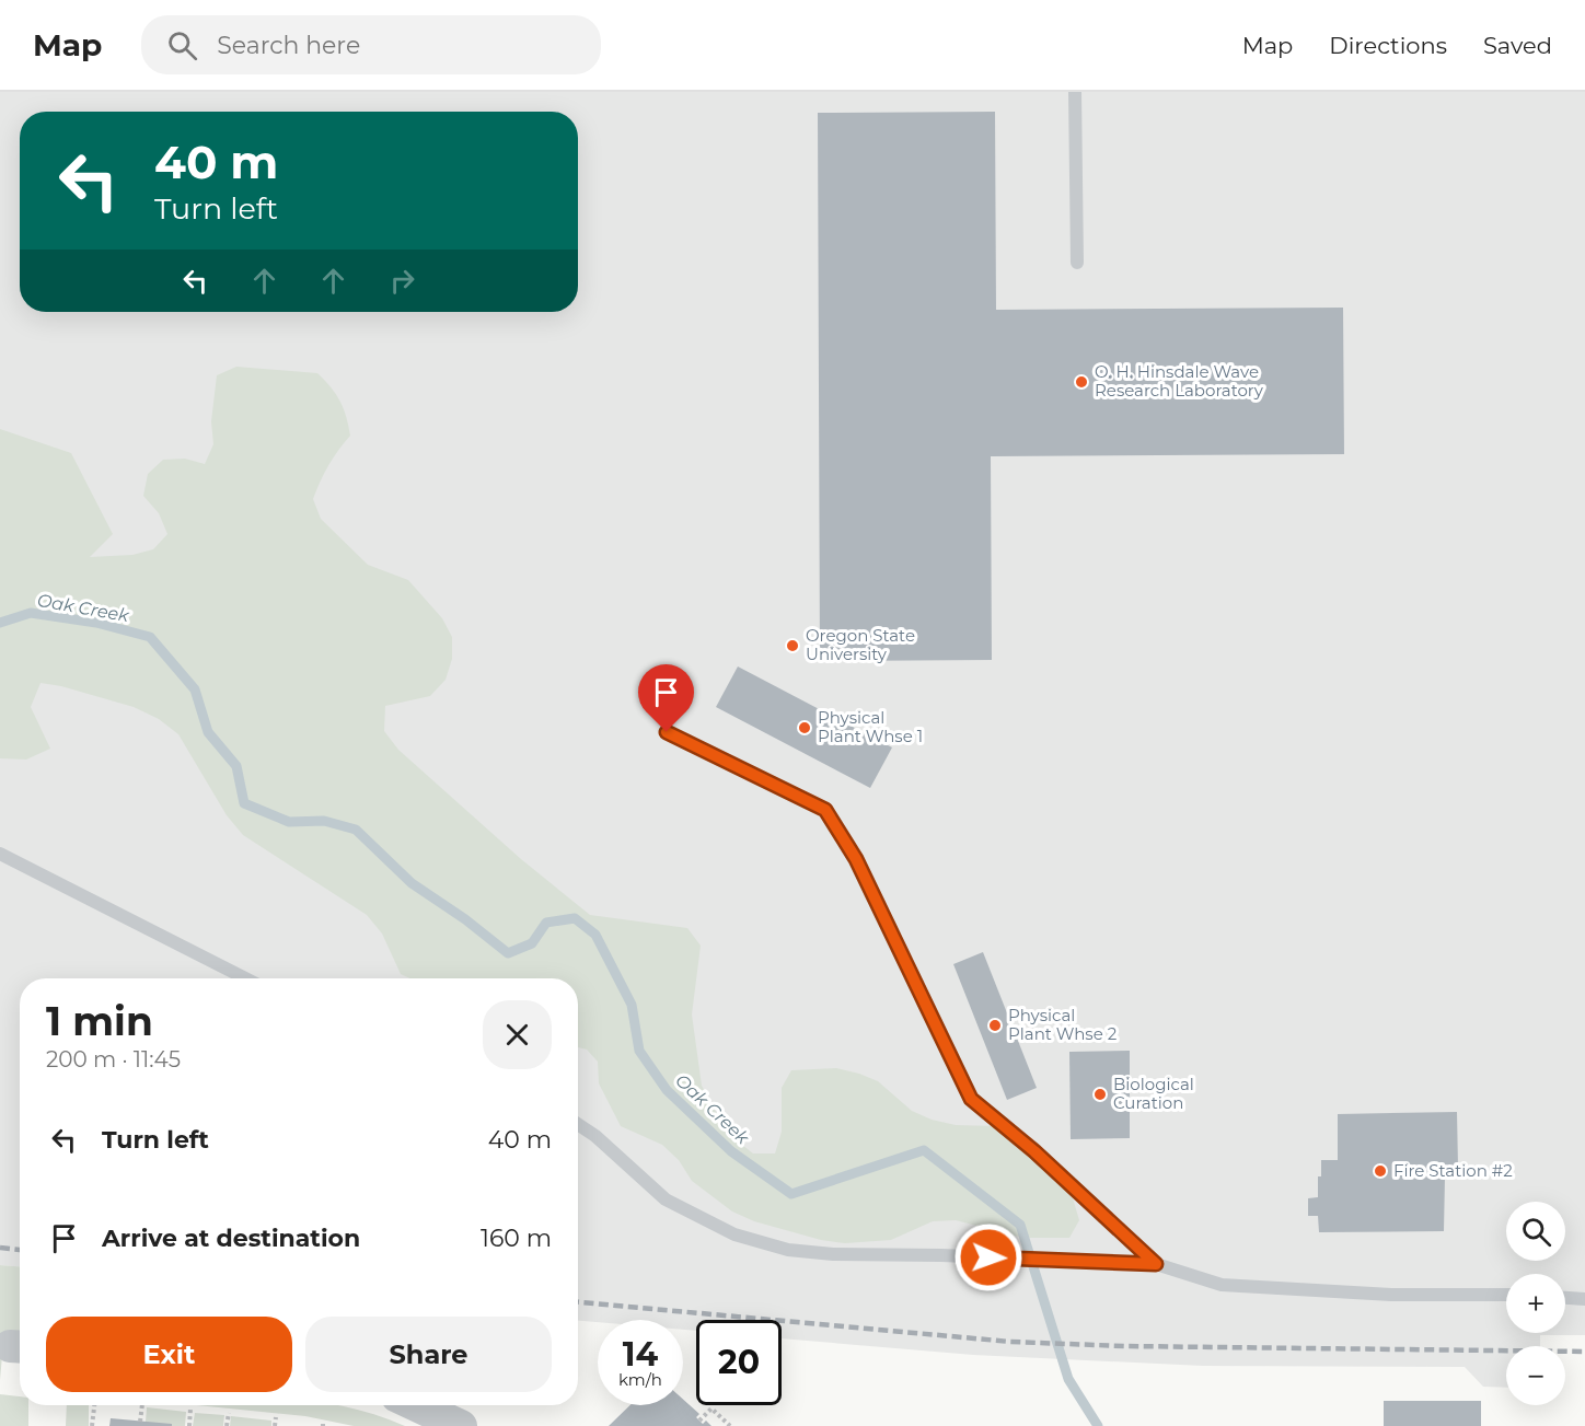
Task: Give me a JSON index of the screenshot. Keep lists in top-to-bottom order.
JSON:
{
  "water": ["Oak Creek"],
  "places": [
    "O. H. Hinsdale Wave Research Laboratory",
    "Oregon State University",
    "Physical Plant Whse 1",
    "Physical Plant Whse 2",
    "Biological Curation",
    "Fire Station #2"
  ],
  "page": {
    "header": "Map",
    "search": "Search here",
    "nav": ["Map", "Directions", "Saved"],
    "turn": ["40 m", "Turn left"],
    "heading": ["1 min", "200 m · 11:45"],
    "list": [
      {
        "name": "Turn left",
        "value": "40 m"
      },
      {
        "name": "Arrive at destination",
        "value": "160 m"
      }
    ],
    "map_buttons": ["+", "−"],
    "buttons": ["Exit", "Share"],
    "speed": "14 km/h",
    "limit": "20"
  }
}
